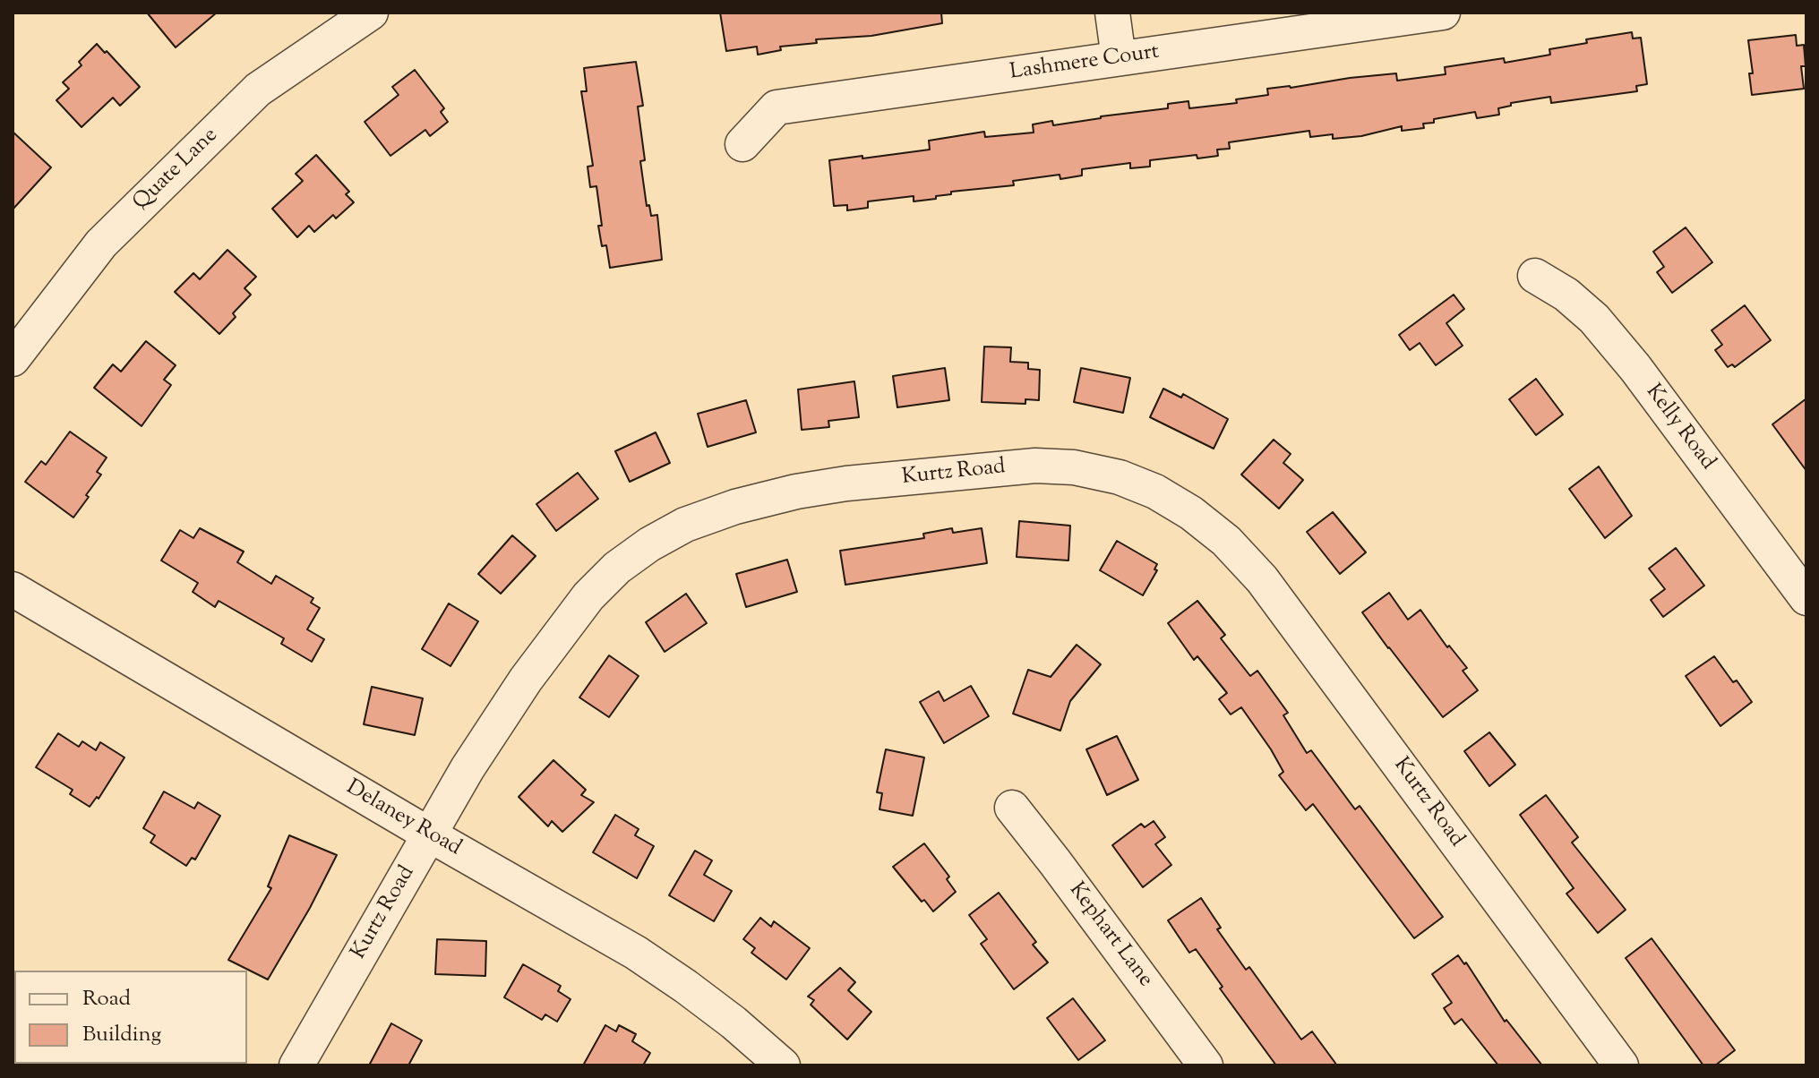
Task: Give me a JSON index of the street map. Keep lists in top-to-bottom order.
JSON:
{
  "streets": {
    "street": [
      "Lashmere Court",
      "Quate Lane",
      "Kelly Road",
      "Kurtz Road",
      "Delaney Road",
      "Kephart Lane"
    ]
  },
  "crossings": [
    ["Kurtz Road", "Delaney Road"]
  ],
  "legend": ["Road", "Building"]
}
